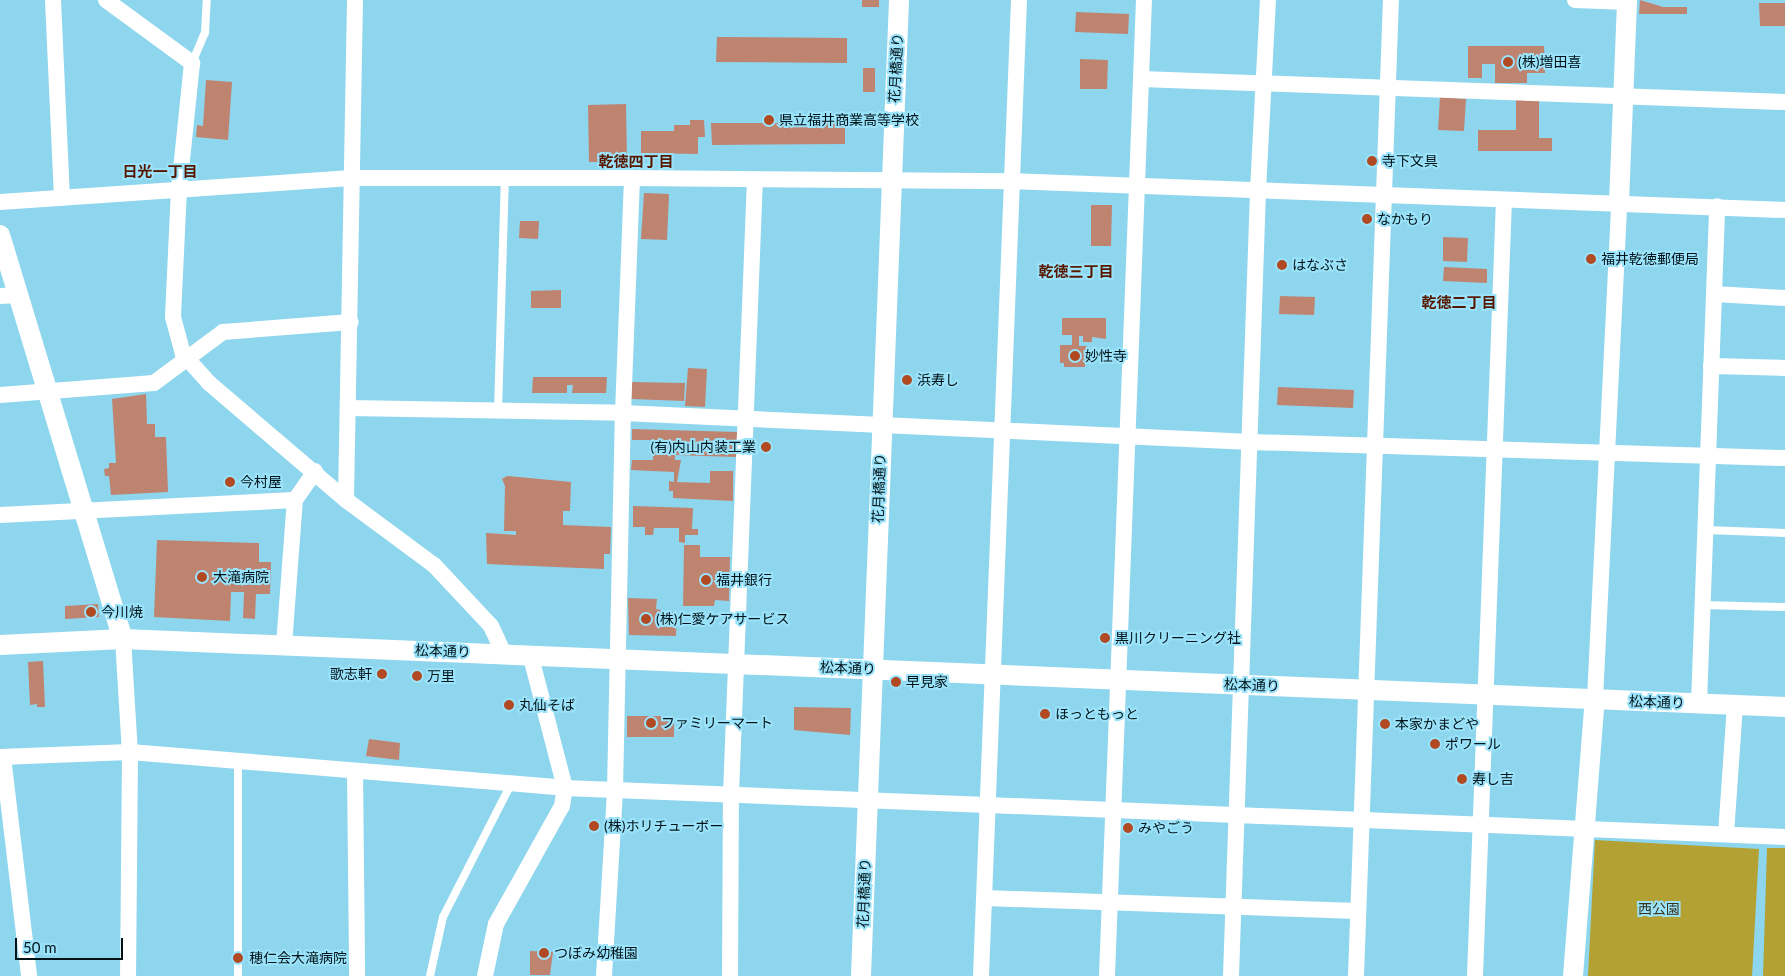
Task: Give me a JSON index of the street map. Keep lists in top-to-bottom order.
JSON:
{
  "streets": {
    "street": ["花月橋通り", "松本通り"]
  },
  "crossings": [
    ["花月橋通り", "松本通り"]
  ],
  "districts": [
    "乾徳四丁目",
    "日光一丁目",
    "乾徳三丁目",
    "乾徳二丁目"
  ],
  "parks": ["西公園"],
  "places": [
    "(株)増田喜",
    "県立福井商業高等学校",
    "寺下文具",
    "なかもり",
    "福井乾徳郵便局",
    "はなぶさ",
    "妙性寺",
    "浜寿し",
    "(有)内山内装工業",
    "今村屋",
    "大滝病院",
    "福井銀行",
    "今川焼",
    "(株)仁愛ケアサービス",
    "黒川クリーニング社",
    "歌志軒",
    "万里",
    "早見家",
    "丸仙そば",
    "ほっともっと",
    "ファミリーマート",
    "本家かまどや",
    "ポワール",
    "寿し吉",
    "(株)ホリチューボー",
    "みやごう",
    "つぼみ幼稚園",
    "穂仁会大滝病院"
  ],
  "scale_bar": "50 m"
}
